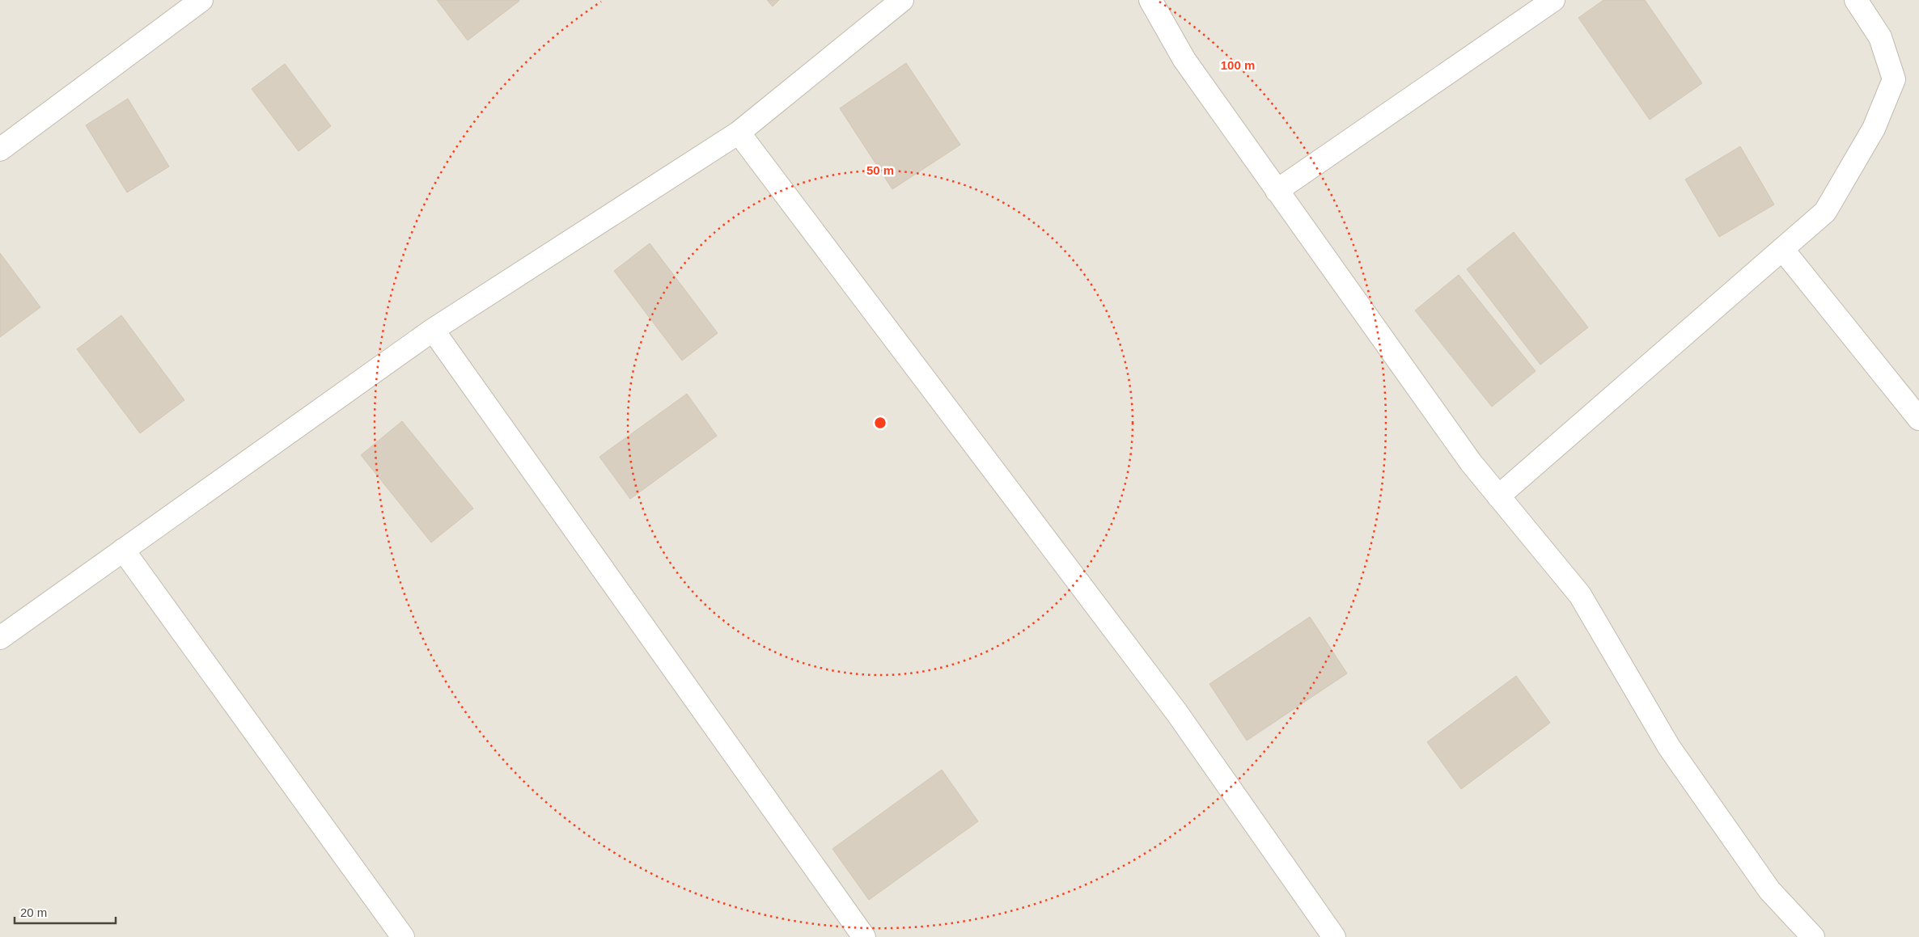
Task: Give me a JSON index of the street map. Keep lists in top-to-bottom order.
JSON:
{
  "scale_bar": "20 m",
  "rings": ["100 m", "50 m"]
}
